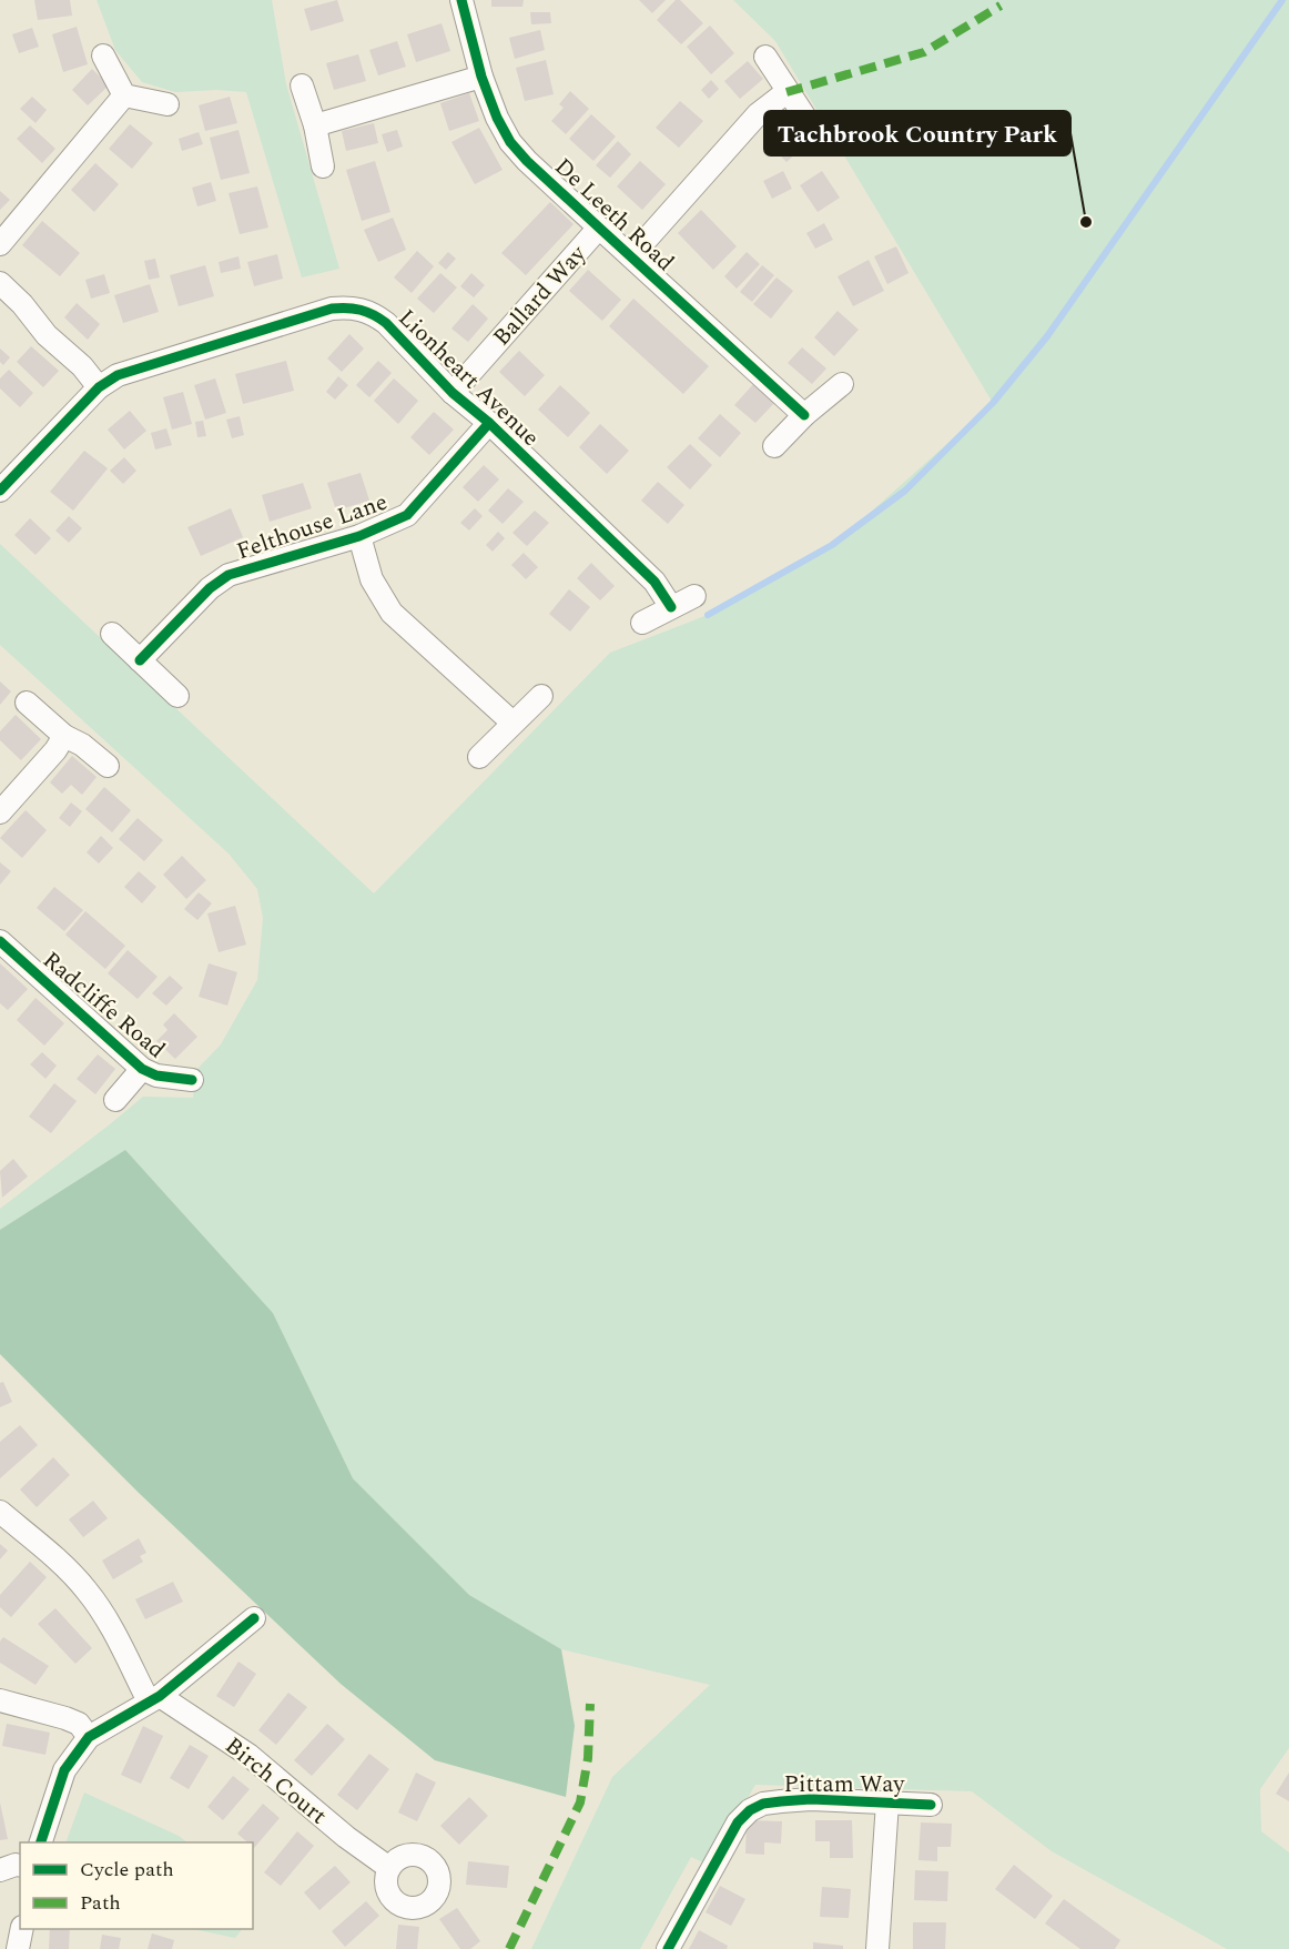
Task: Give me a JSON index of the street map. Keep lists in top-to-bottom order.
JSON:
{
  "streets": {
    "street": [
      "De Leeth Road",
      "Ballard Way",
      "Lionheart Avenue",
      "Felthouse Lane",
      "Radcliffe Road",
      "Birch Court",
      "Pittam Way"
    ]
  },
  "crossings": [
    ["De Leeth Road", "Ballard Way"],
    ["Ballard Way", "Lionheart Avenue"],
    ["Lionheart Avenue", "Felthouse Lane"]
  ],
  "places": ["Tachbrook Country Park"],
  "legend": ["Cycle path", "Path"]
}
